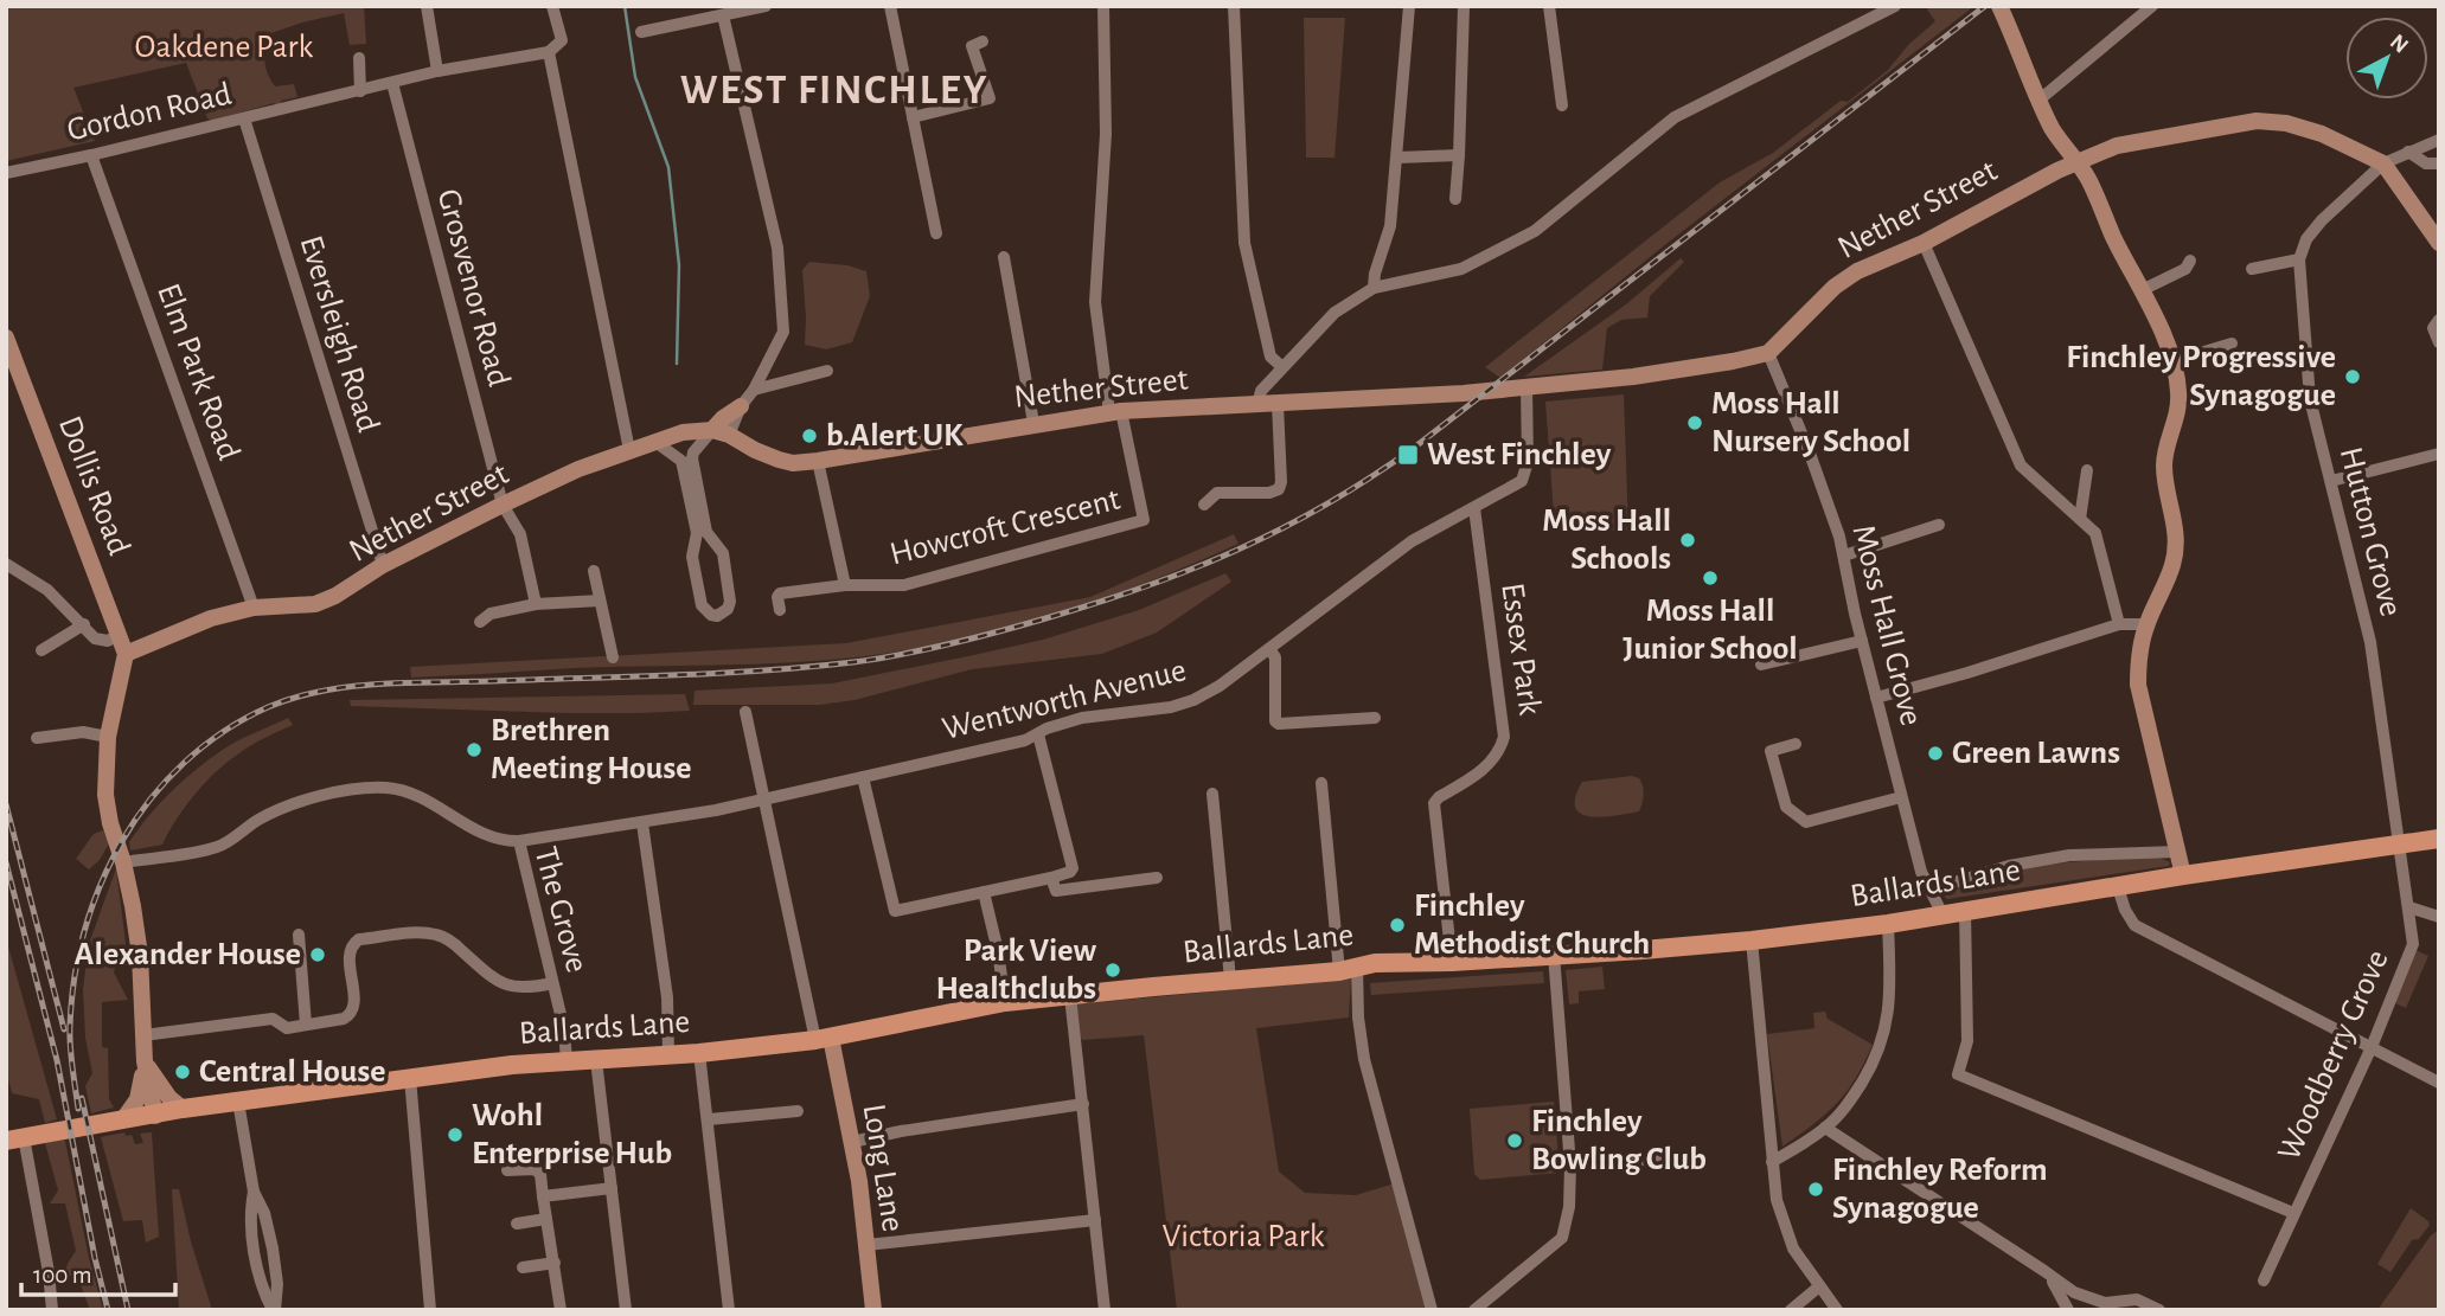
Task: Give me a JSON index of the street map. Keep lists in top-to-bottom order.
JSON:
{
  "streets": {
    "main road": ["Ballards Lane"],
    "street": [
      "Gordon Road",
      "Nether Street",
      "Grosvenor Road",
      "Eversleigh Road",
      "Elm Park Road",
      "Dollis Road",
      "Howcroft Crescent",
      "Hutton Grove",
      "Moss Hall Grove",
      "Essex Park",
      "Wentworth Avenue",
      "The Grove",
      "Woodberry Grove",
      "Long Lane"
    ]
  },
  "crossings": [
    ["Gordon Road", "Grosvenor Road"],
    ["Gordon Road", "Eversleigh Road"],
    ["Gordon Road", "Elm Park Road"],
    ["Nether Street", "Grosvenor Road"],
    ["Nether Street", "Eversleigh Road"],
    ["Nether Street", "Elm Park Road"],
    ["Nether Street", "Dollis Road"],
    ["Nether Street", "Howcroft Crescent"],
    ["Nether Street", "Moss Hall Grove"],
    ["Hutton Grove", "Ballards Lane"],
    ["Hutton Grove", "Woodberry Grove"],
    ["Moss Hall Grove", "Ballards Lane"],
    ["Essex Park", "Wentworth Avenue"],
    ["Essex Park", "Ballards Lane"],
    ["Wentworth Avenue", "The Grove"],
    ["Ballards Lane", "The Grove"],
    ["Ballards Lane", "Woodberry Grove"],
    ["Ballards Lane", "Long Lane"]
  ],
  "districts": ["WEST FINCHLEY"],
  "parks": ["Oakdene Park", "Victoria Park"],
  "places": {
    "other": [
      "Finchley Progressive Synagogue",
      "Moss Hall Nursery School",
      "b.Alert UK",
      "Moss Hall Schools",
      "Moss Hall Junior School",
      "Brethren Meeting House",
      "Green Lawns",
      "Finchley Methodist Church",
      "Alexander House",
      "Park View Healthclubs",
      "Central House",
      "Wohl Enterprise Hub",
      "Finchley Bowling Club",
      "Finchley Reform Synagogue"
    ],
    "transit": ["West Finchley"]
  },
  "scale_bar": "100 m",
  "north": "top right"
}
